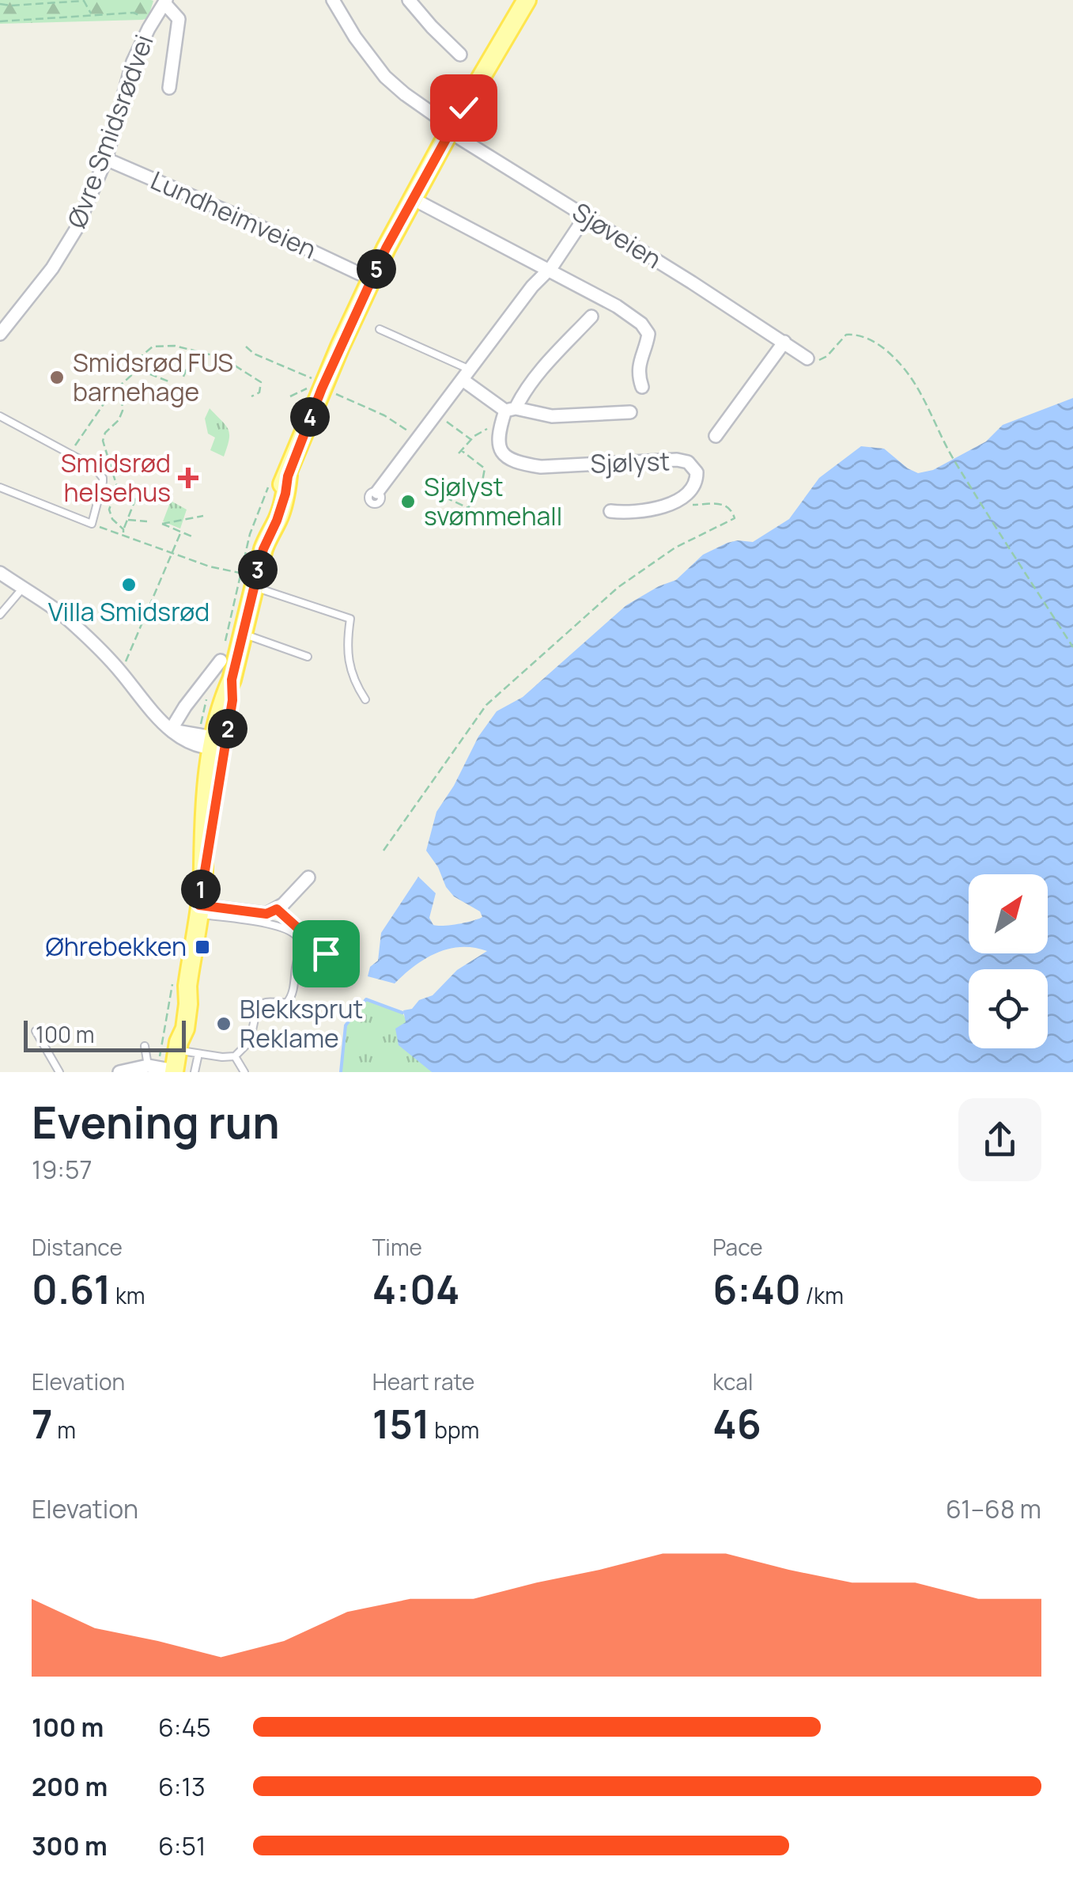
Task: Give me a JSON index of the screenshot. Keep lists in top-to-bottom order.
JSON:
{
  "streets": {
    "street": [
      "Øvre Smidsrødvei",
      "Lundheimveien",
      "Sjøveien",
      "Sjølyst"
    ]
  },
  "crossings": [
    ["Øvre Smidsrødvei", "Lundheimveien"]
  ],
  "places": {
    "other": [
      "Smidsrød FUS barnehage",
      "Sjølyst svømmehall",
      "Villa Smidsrød",
      "Blekksprut Reklame"
    ],
    "health": ["Smidsrød helsehus"],
    "transit": ["Øhrebekken"]
  },
  "scale_bar": "100 m",
  "north": "top right",
  "page": {
    "pins": [
      "5",
      "4",
      "3",
      "2",
      "1"
    ],
    "scale": "100 m",
    "heading": ["Evening run", "19:57"],
    "stats": [
      ["Distance", "0.61 km"],
      ["Time", "4:04"],
      ["Pace", "6:40 /km"],
      ["Elevation", "7 m"],
      ["Heart rate", "151 bpm"],
      ["kcal", "46"]
    ],
    "chart": ["Elevation", "61–68 m"],
    "list": [
      {
        "name": "100 m",
        "note": "6:45"
      },
      {
        "name": "200 m",
        "note": "6:13"
      },
      {
        "name": "300 m",
        "note": "6:51"
      }
    ]
  }
}
